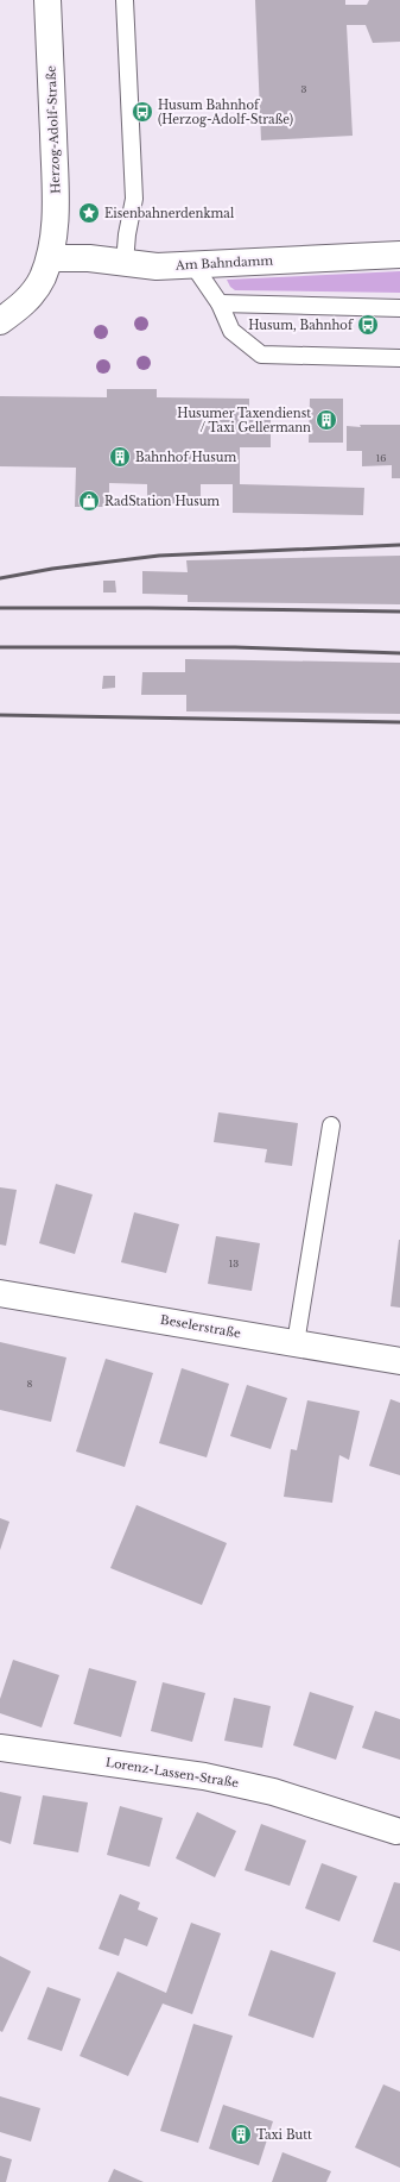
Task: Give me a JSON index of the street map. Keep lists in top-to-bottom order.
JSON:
{
  "streets": {
    "street": [
      "Herzog-Adolf-Straße",
      "Am Bahndamm",
      "Beselerstraße",
      "Lorenz-Lassen-Straße"
    ]
  },
  "crossings": [
    ["Herzog-Adolf-Straße", "Am Bahndamm"]
  ],
  "places": {
    "bus stop": ["Husum Bahnhof (Herzog-Adolf-Straße)", "Husum, Bahnhof"],
    "place": ["Eisenbahnerdenkmal"],
    "building": ["Husumer Taxendienst / Taxi Gellermann", "Bahnhof Husum", "Taxi Butt"],
    "shop": ["RadStation Husum"]
  },
  "house_numbers": [
    "3",
    "16",
    "13",
    "8"
  ]
}
